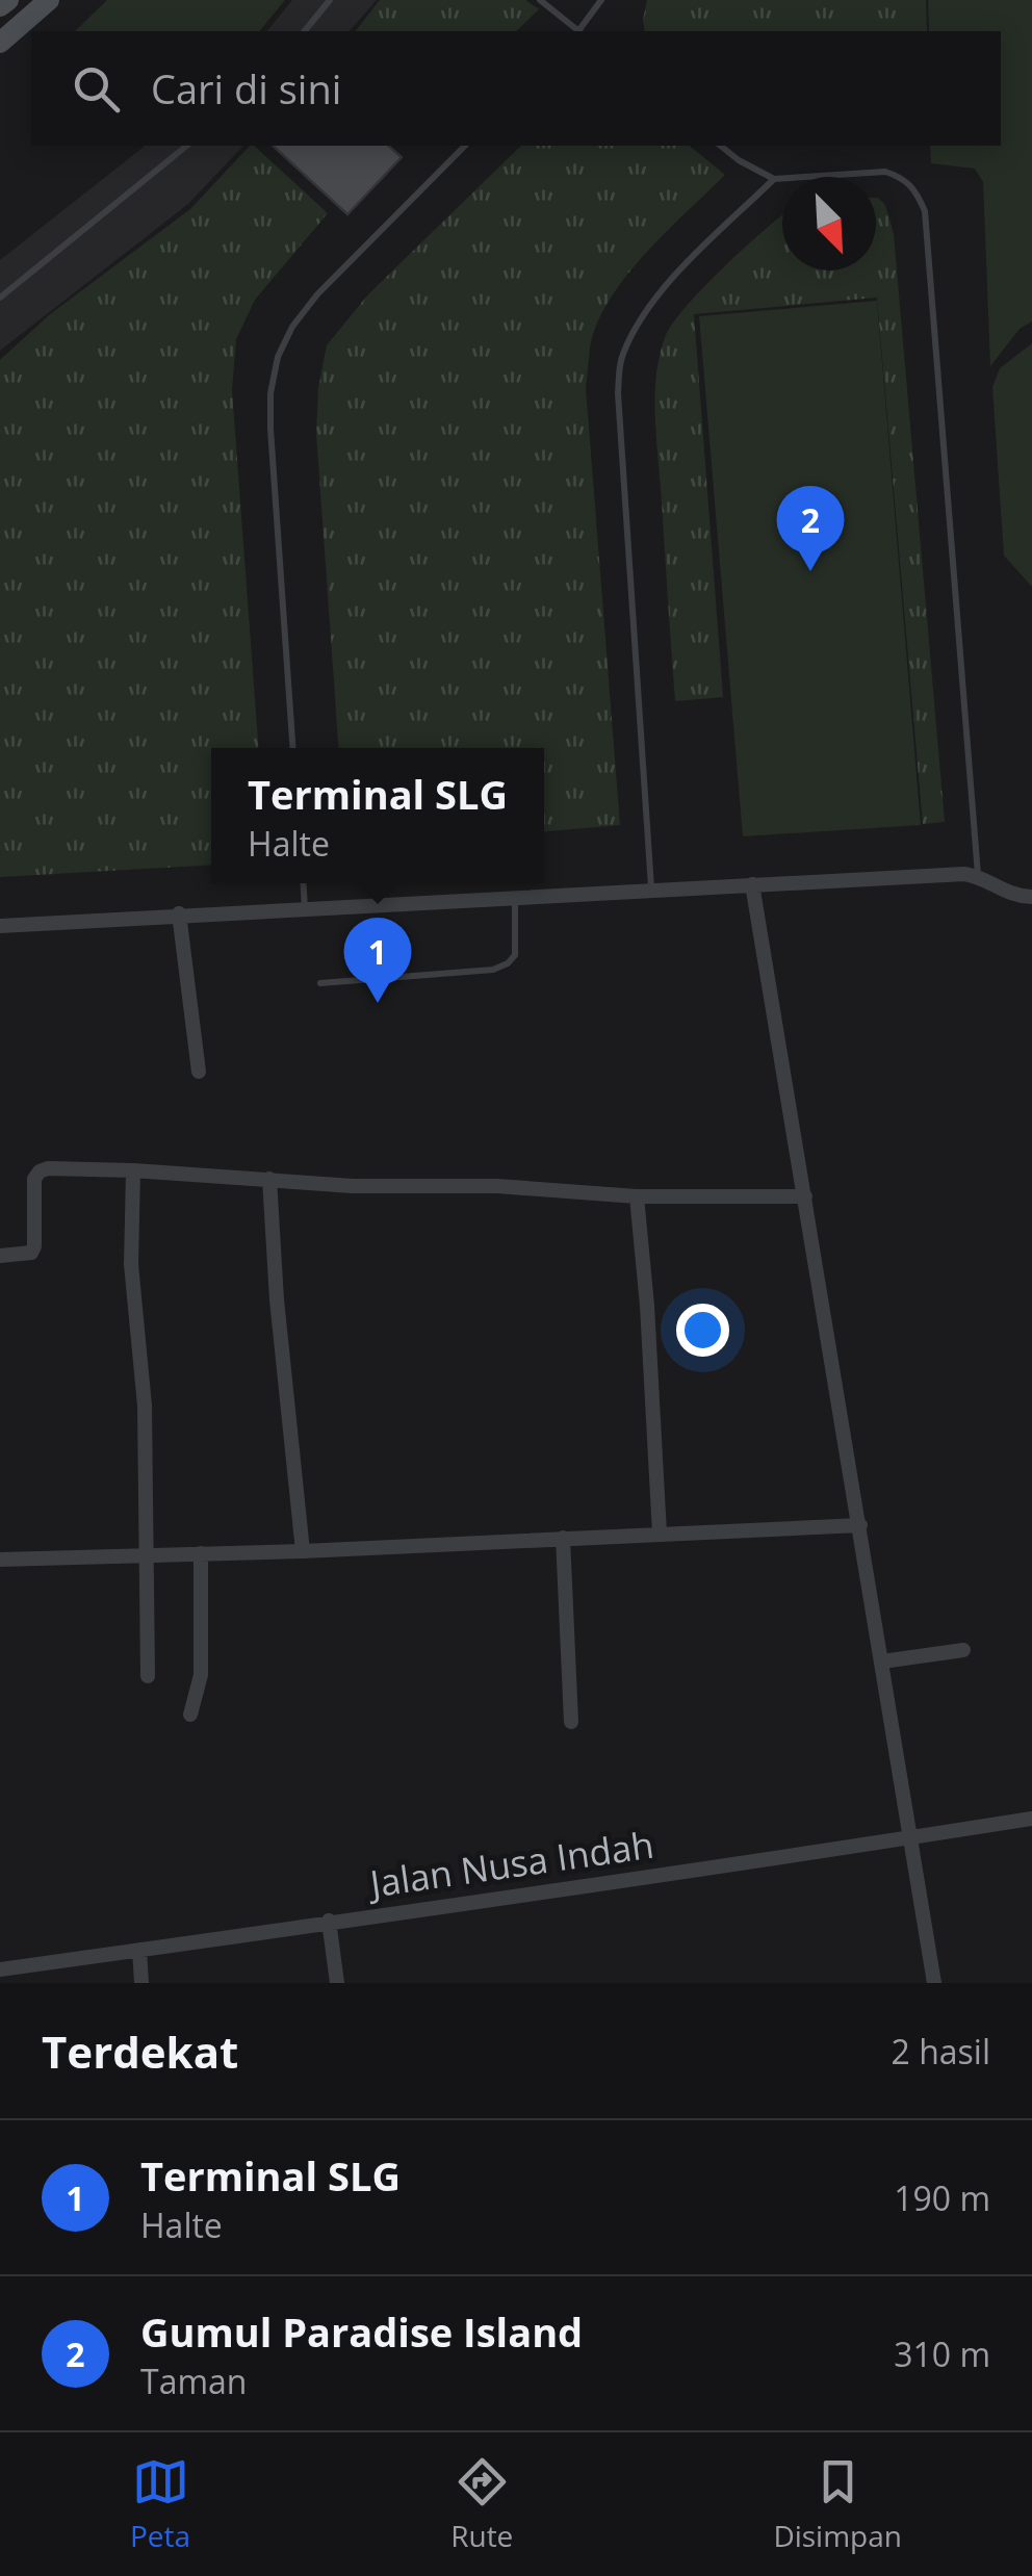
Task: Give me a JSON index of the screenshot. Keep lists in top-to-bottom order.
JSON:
{
  "streets": {
    "street": ["Jalan Nusa Indah"]
  },
  "north": "bottom right",
  "page": {
    "search": "Cari di sini",
    "pins": ["2", "1"],
    "popup": ["Terminal SLG", "Halte"],
    "heading": ["Terdekat", "2 hasil"],
    "list": [
      {
        "mark": "1",
        "name": "Terminal SLG",
        "note": "Halte",
        "value": "190 m"
      },
      {
        "mark": "2",
        "name": "Gumul Paradise Island",
        "note": "Taman",
        "value": "310 m"
      }
    ],
    "nav": ["Peta", "Rute", "Disimpan"]
  }
}
